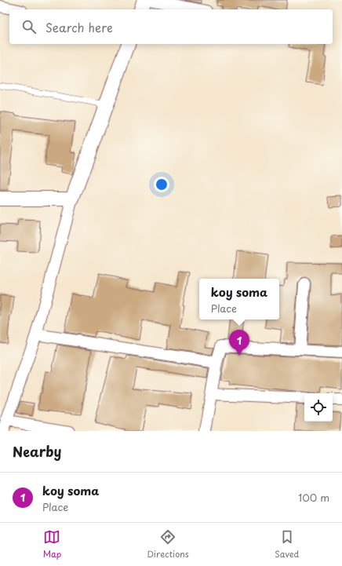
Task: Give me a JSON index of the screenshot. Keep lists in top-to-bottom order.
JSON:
{
  "page": {
    "search": "Search here",
    "popup": ["koy soma", "Place"],
    "pins": "1",
    "heading": "Nearby",
    "list": [
      {
        "mark": "1",
        "name": "koy soma",
        "note": "Place",
        "value": "100 m"
      }
    ],
    "nav": ["Map", "Directions", "Saved"]
  }
}
